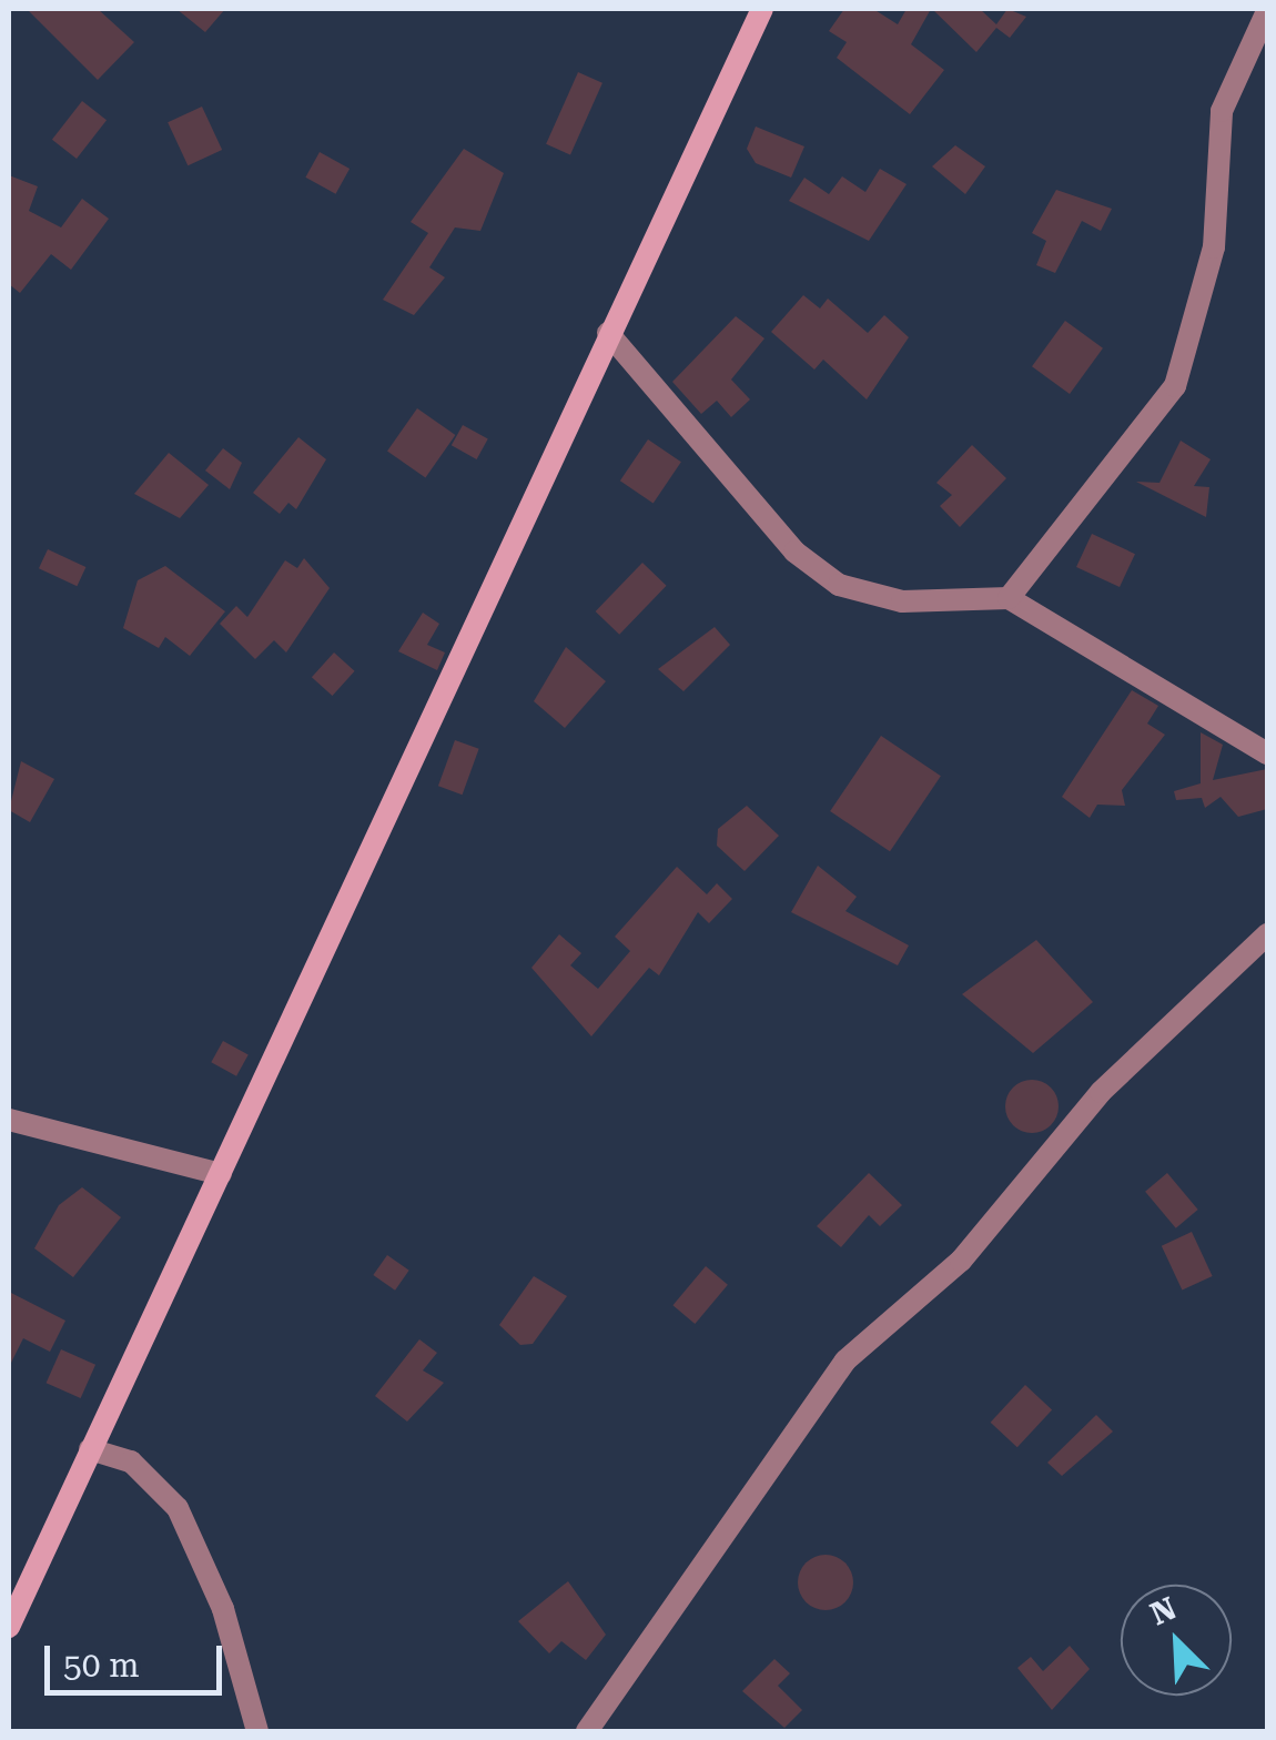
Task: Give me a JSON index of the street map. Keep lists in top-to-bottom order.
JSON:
{
  "scale_bar": "50 m",
  "north": "top left"
}
